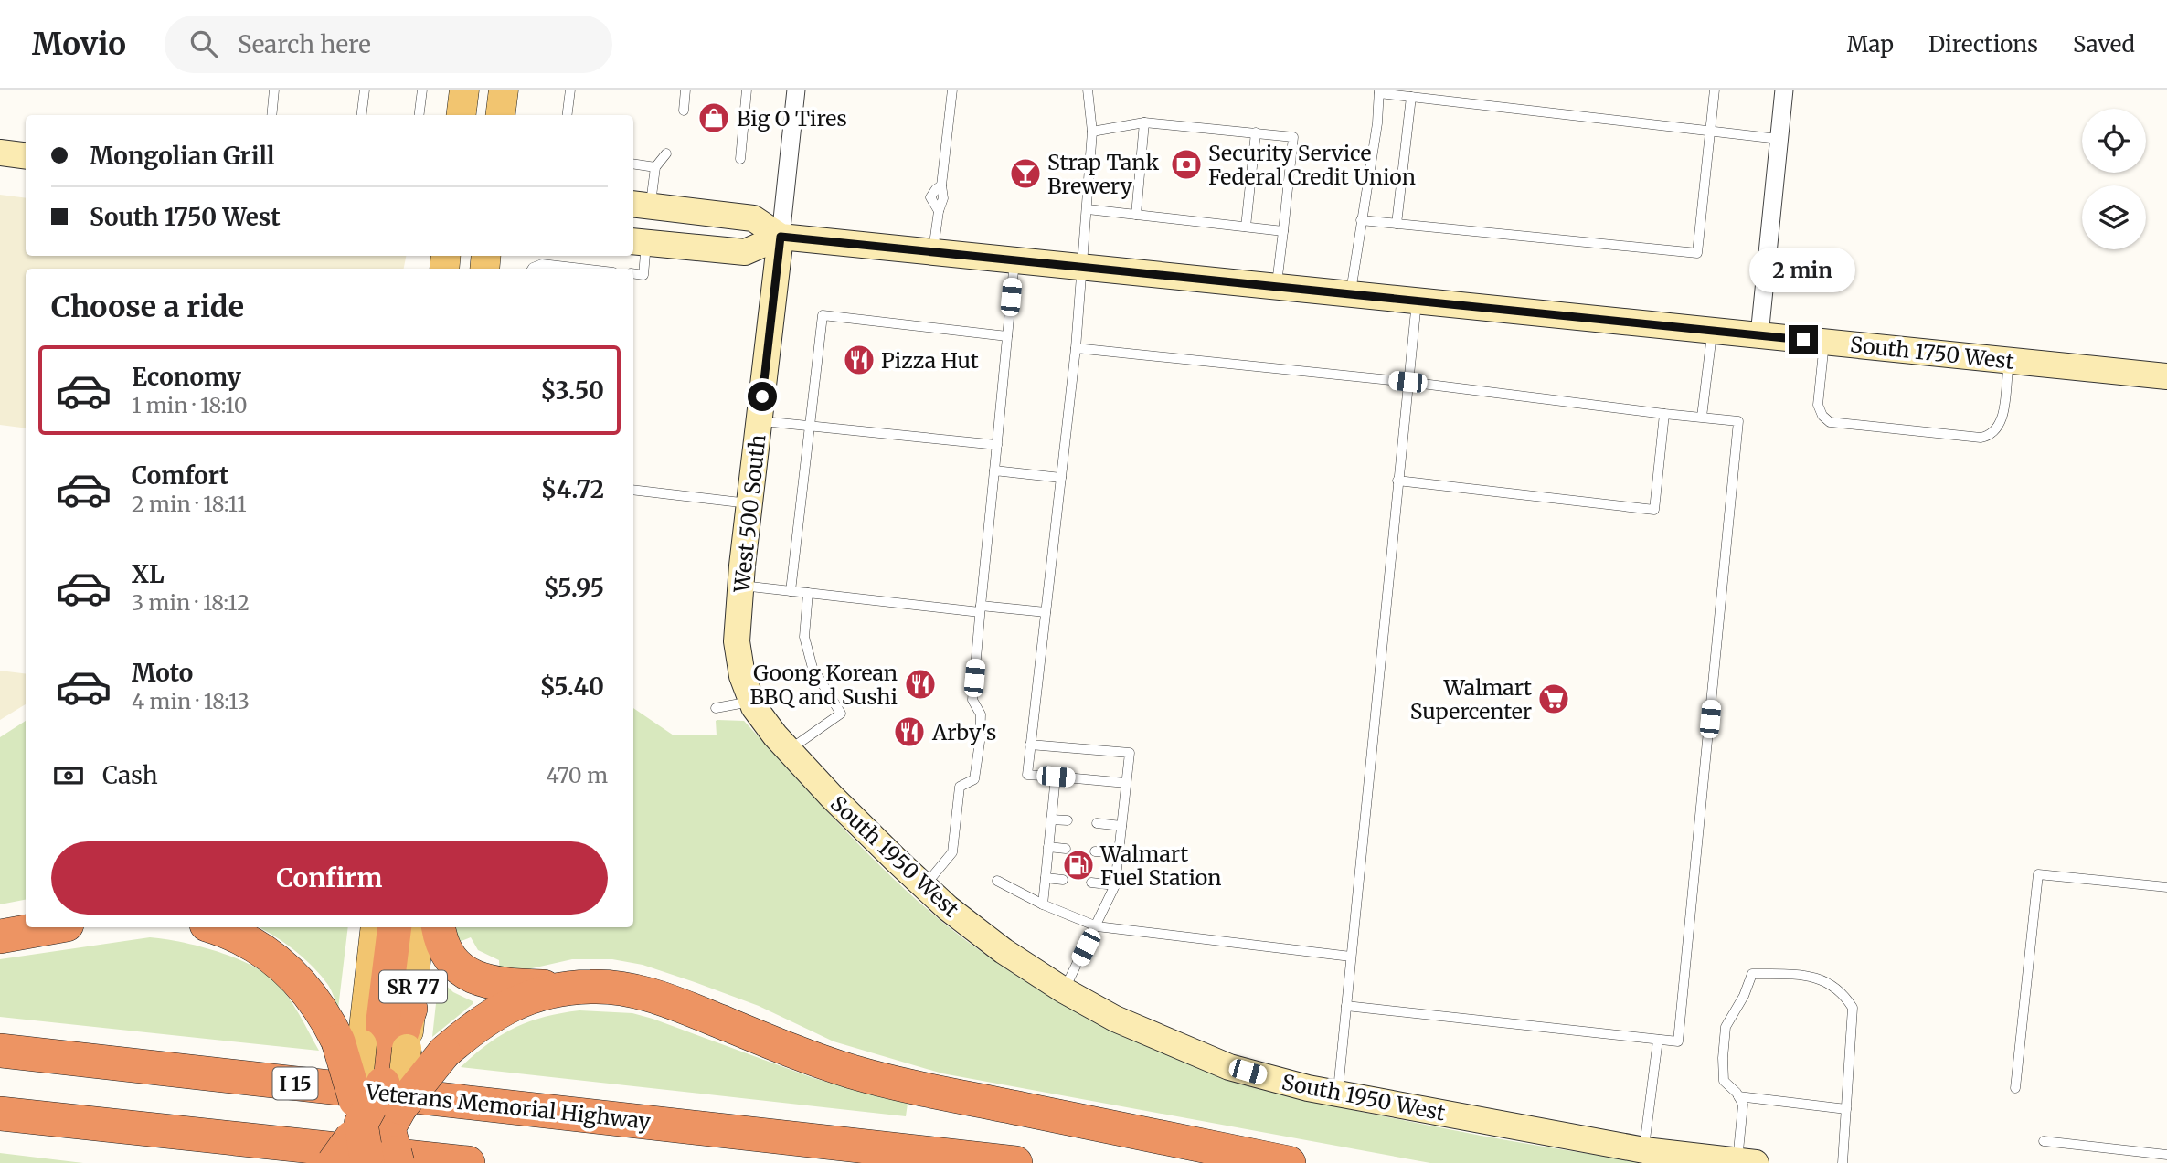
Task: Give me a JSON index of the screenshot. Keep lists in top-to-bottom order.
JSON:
{
  "streets": {
    "highway": ["I 15", "Veterans Memorial Highway"],
    "main road": [
      "South 1750 West",
      "West 500 South",
      "South 1950 West",
      "SR 77"
    ]
  },
  "crossings": [
    ["South 1750 West", "West 500 South"],
    ["West 500 South", "South 1950 West"]
  ],
  "places": {
    "shop": ["Big O Tires"],
    "bank": ["Security Service Federal Credit Union"],
    "bar": ["Strap Tank Brewery"],
    "restaurant": ["Pizza Hut", "Goong Korean BBQ and Sushi", "Arby's"],
    "supermarket": ["Walmart Supercenter"],
    "fuel station": ["Walmart Fuel Station"]
  },
  "page": {
    "header": "Movio",
    "search": "Search here",
    "nav": ["Map", "Directions", "Saved"],
    "banner": ["Mongolian Grill", "South 1750 West"],
    "bubble": "2 min",
    "heading": "Choose a ride",
    "list": [
      {
        "name": "Economy",
        "note": "1 min · 18:10",
        "value": "$3.50"
      },
      {
        "name": "Comfort",
        "note": "2 min · 18:11",
        "value": "$4.72"
      },
      {
        "name": "XL",
        "note": "3 min · 18:12",
        "value": "$5.95"
      },
      {
        "name": "Moto",
        "note": "4 min · 18:13",
        "value": "$5.40"
      }
    ],
    "pay": ["Cash", "470 m"],
    "buttons": "Confirm"
  }
}
